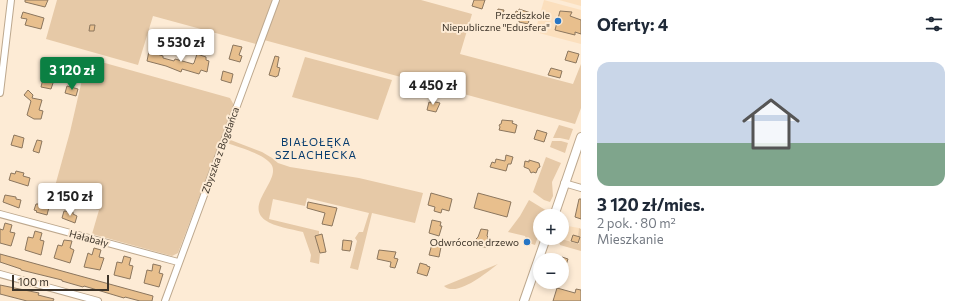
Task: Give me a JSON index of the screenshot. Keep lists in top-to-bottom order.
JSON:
{
  "streets": {
    "street": ["Zbyszka z Bogdańca", "Hałabały"]
  },
  "crossings": [
    ["Zbyszka z Bogdańca", "Hałabały"]
  ],
  "districts": ["BIAŁOŁĘKA SZLACHECKA"],
  "places": ["Przedszkole Niepubliczne \"Edusfera\"", "Odwrócone drzewo"],
  "scale_bar": "100 m",
  "page": {
    "heading": "Oferty: 4",
    "price": [
      "5 530 zł",
      "3 120 zł",
      "4 450 zł",
      "2 150 zł"
    ],
    "list": [
      {
        "name": "3 120 zł/mies.",
        "note": "2 pok. · 80 m² · Mieszkanie"
      }
    ],
    "map_buttons": ["+", "−"],
    "scale": "100 m"
  }
}
